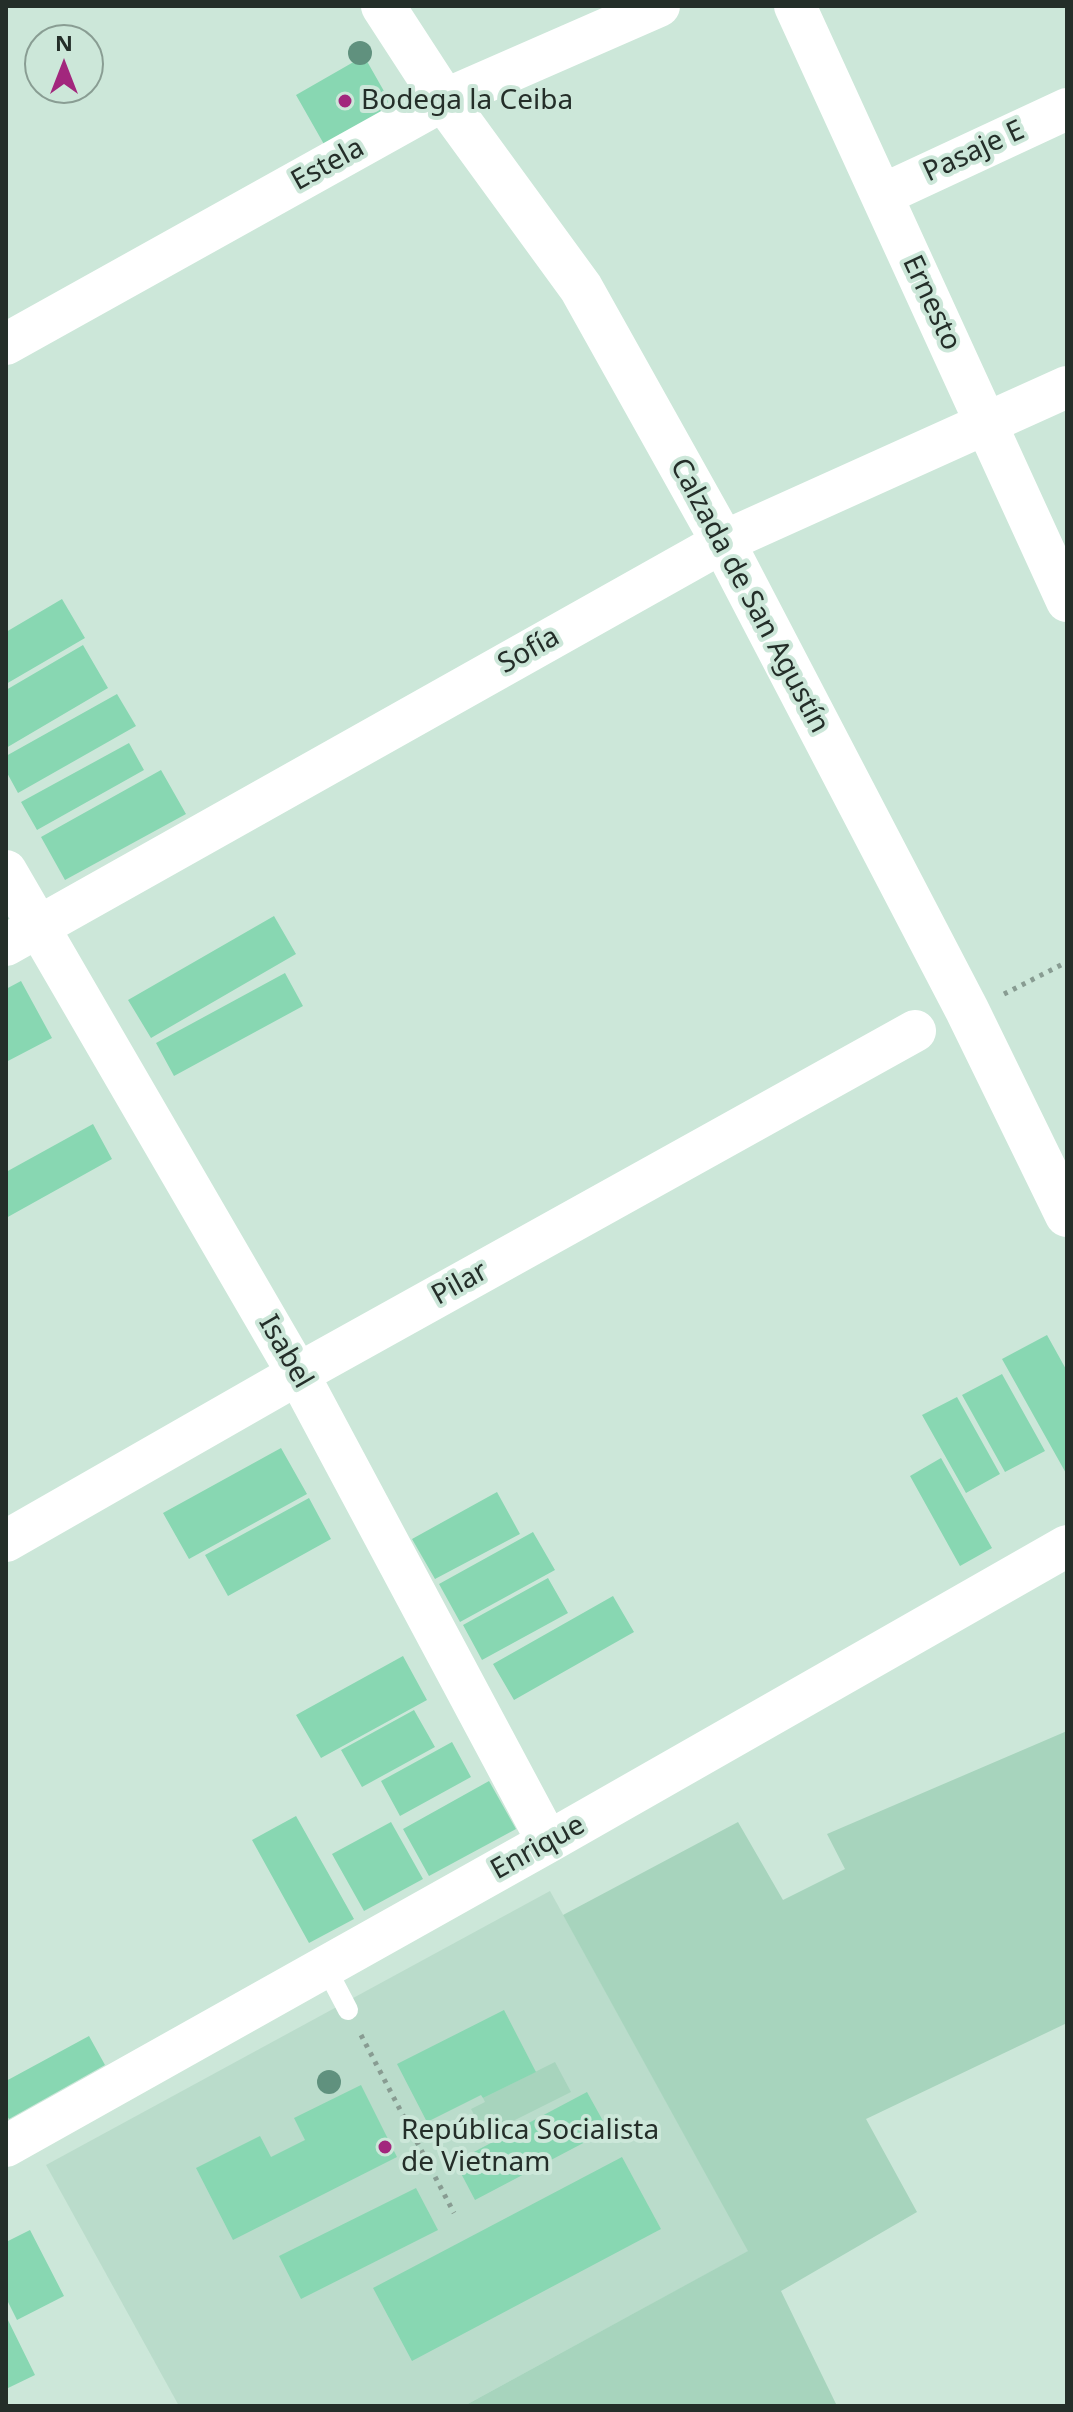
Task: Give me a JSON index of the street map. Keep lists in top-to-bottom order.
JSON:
{
  "streets": {
    "main road": ["Calzada de San Agustín"],
    "street": [
      "Pasaje E",
      "Estela",
      "Ernesto",
      "Sofía",
      "Pilar",
      "Isabel",
      "Enrique"
    ]
  },
  "crossings": [
    ["Pasaje E", "Ernesto"],
    ["Estela", "Calzada de San Agustín"],
    ["Ernesto", "Sofía"],
    ["Calzada de San Agustín", "Sofía"],
    ["Sofía", "Isabel"],
    ["Pilar", "Isabel"],
    ["Isabel", "Enrique"]
  ],
  "places": ["Bodega la Ceiba", "República Socialista de Vietnam"],
  "north": "top"
}
